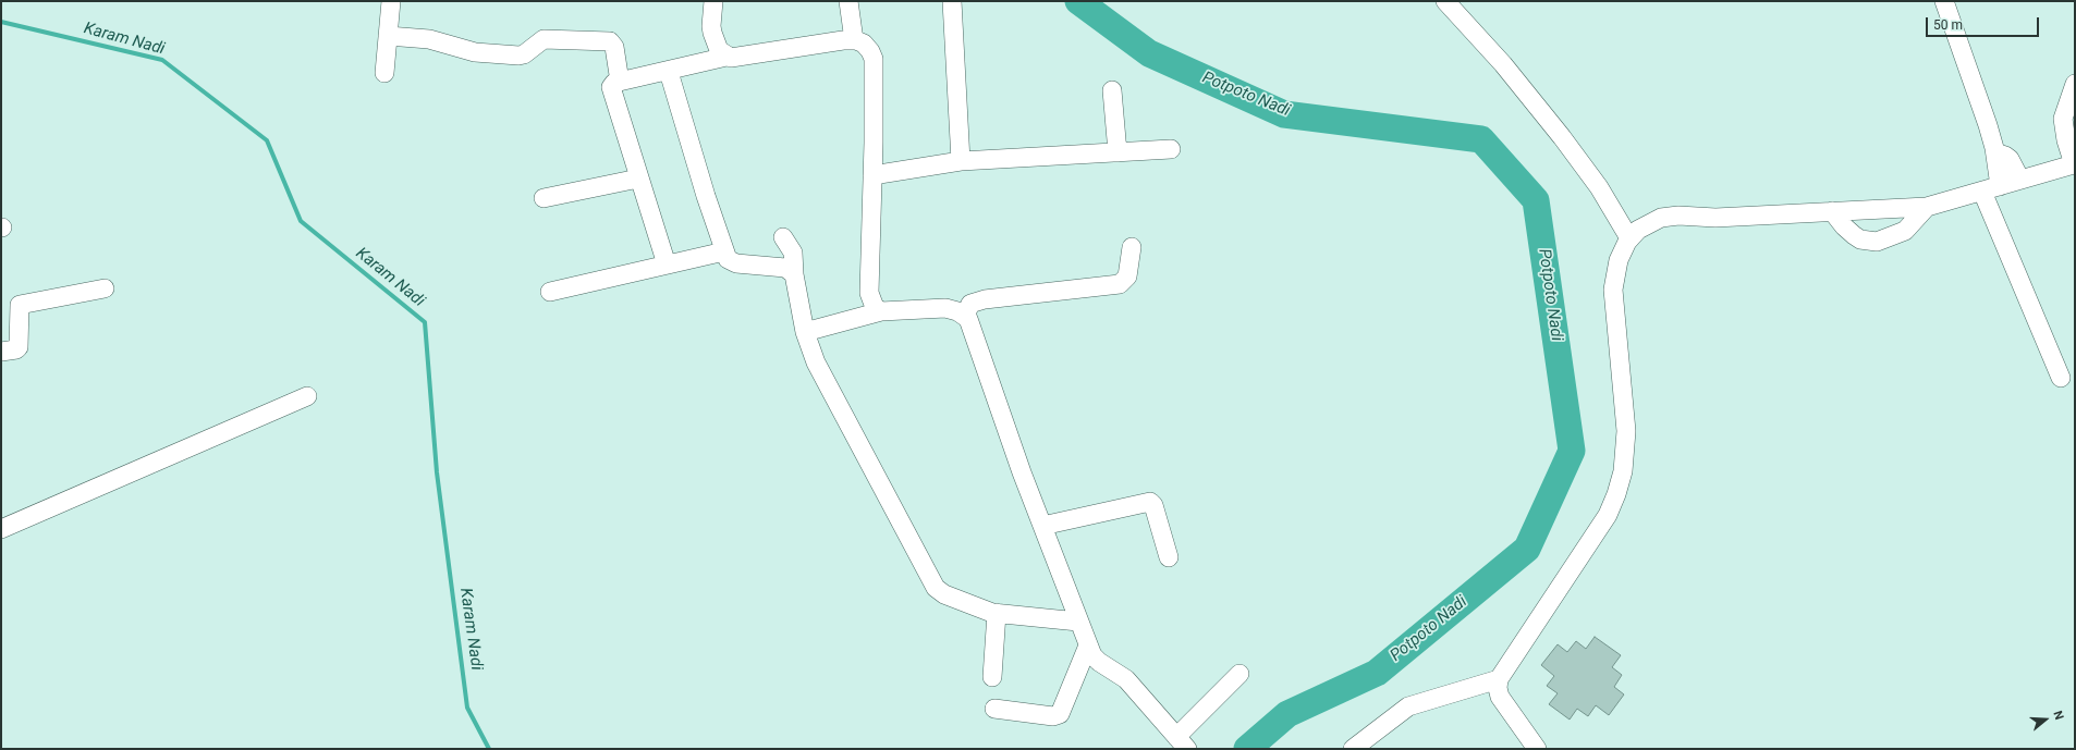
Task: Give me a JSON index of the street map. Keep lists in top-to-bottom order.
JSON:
{
  "water": ["Karam Nadi", "Potpoto Nadi"],
  "scale_bar": "50 m",
  "north": "right"
}
